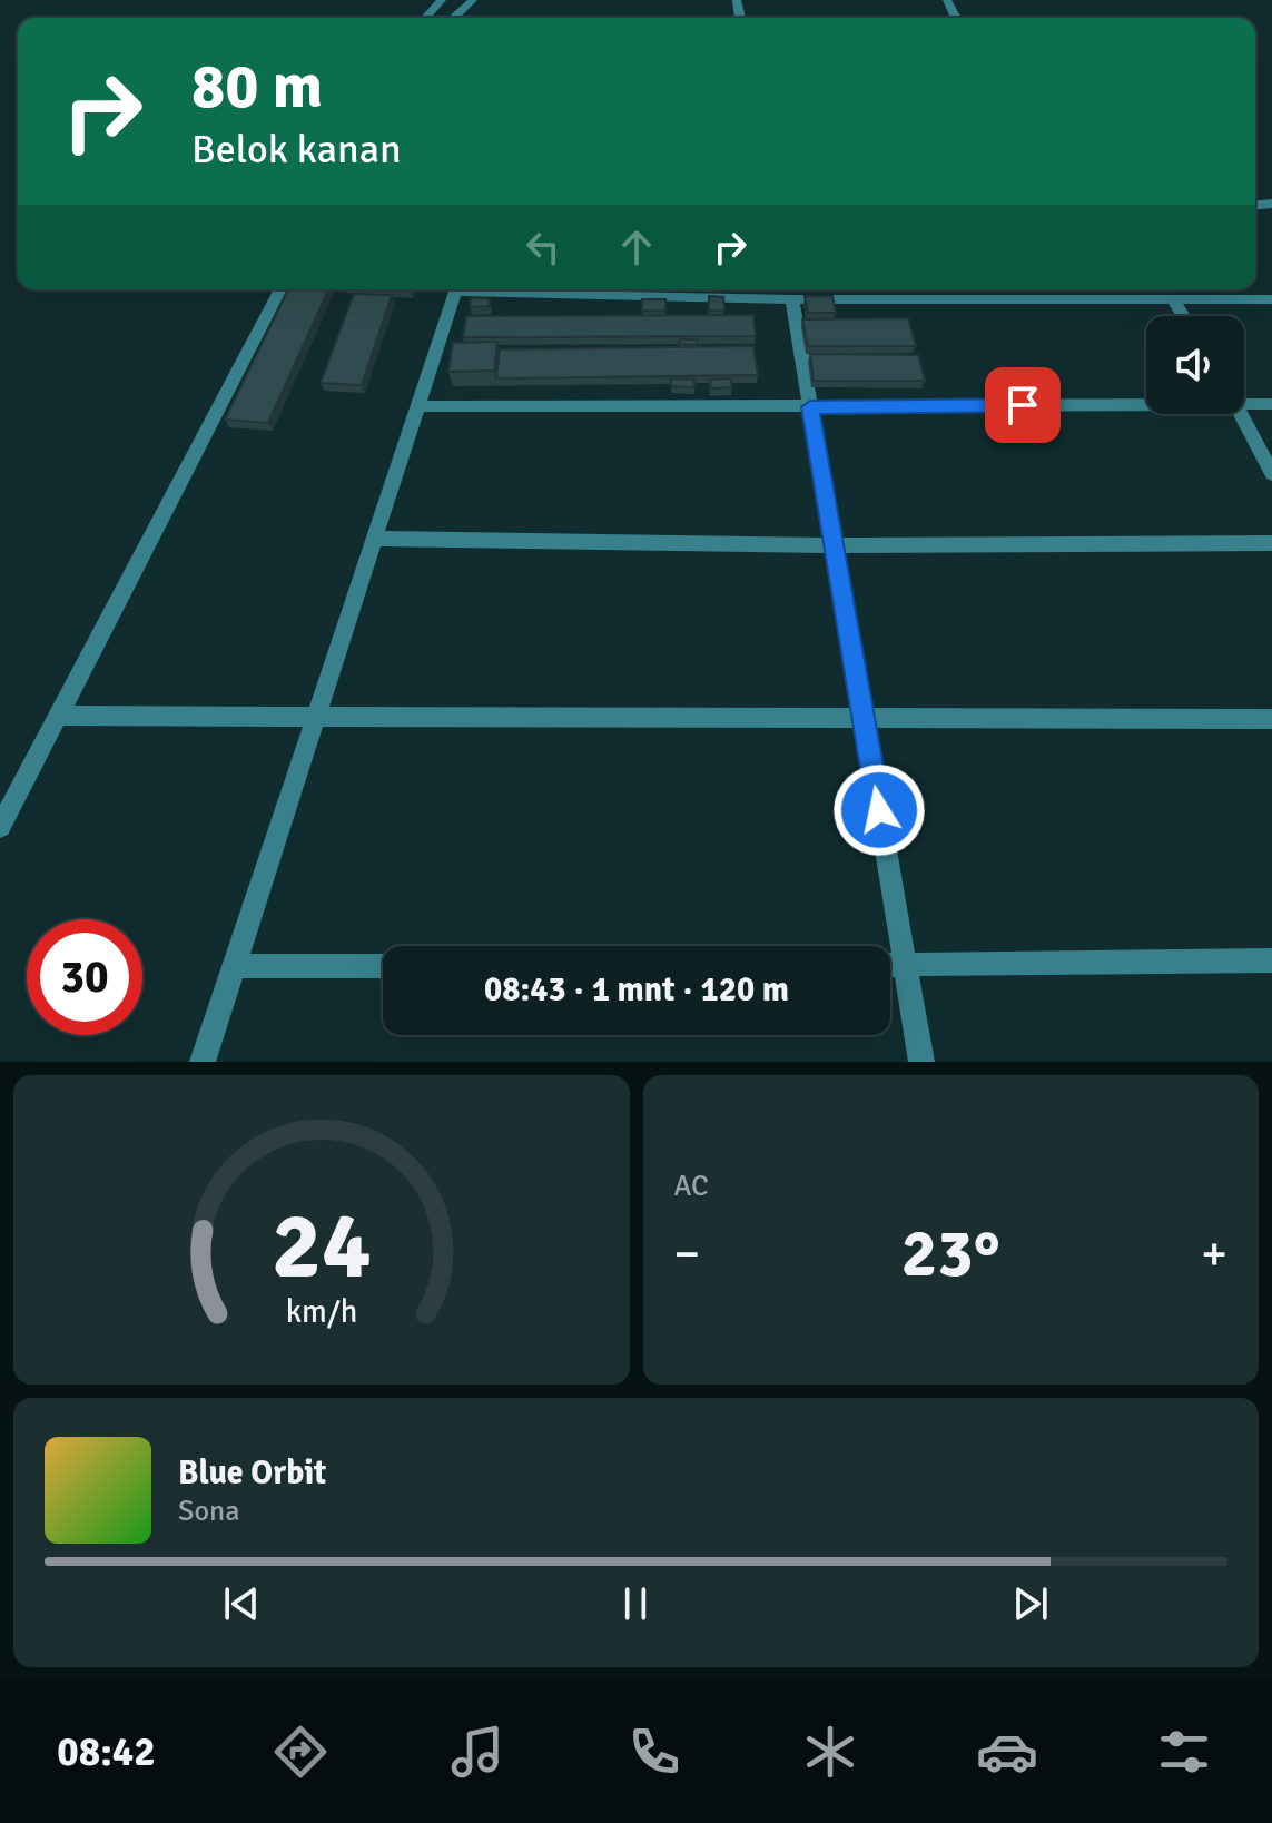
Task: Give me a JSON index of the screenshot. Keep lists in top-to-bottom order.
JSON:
{
  "page": {
    "turn": ["80 m", "Belok kanan"],
    "limit": "30",
    "trip": "08:43 · 1 mnt · 120 m",
    "tile": "AC",
    "heat": ["−", "23°", "+"],
    "song": ["Blue Orbit", "Sona"],
    "tabs": "08:42",
    "gauge": ["24", "km/h"]
  }
}
